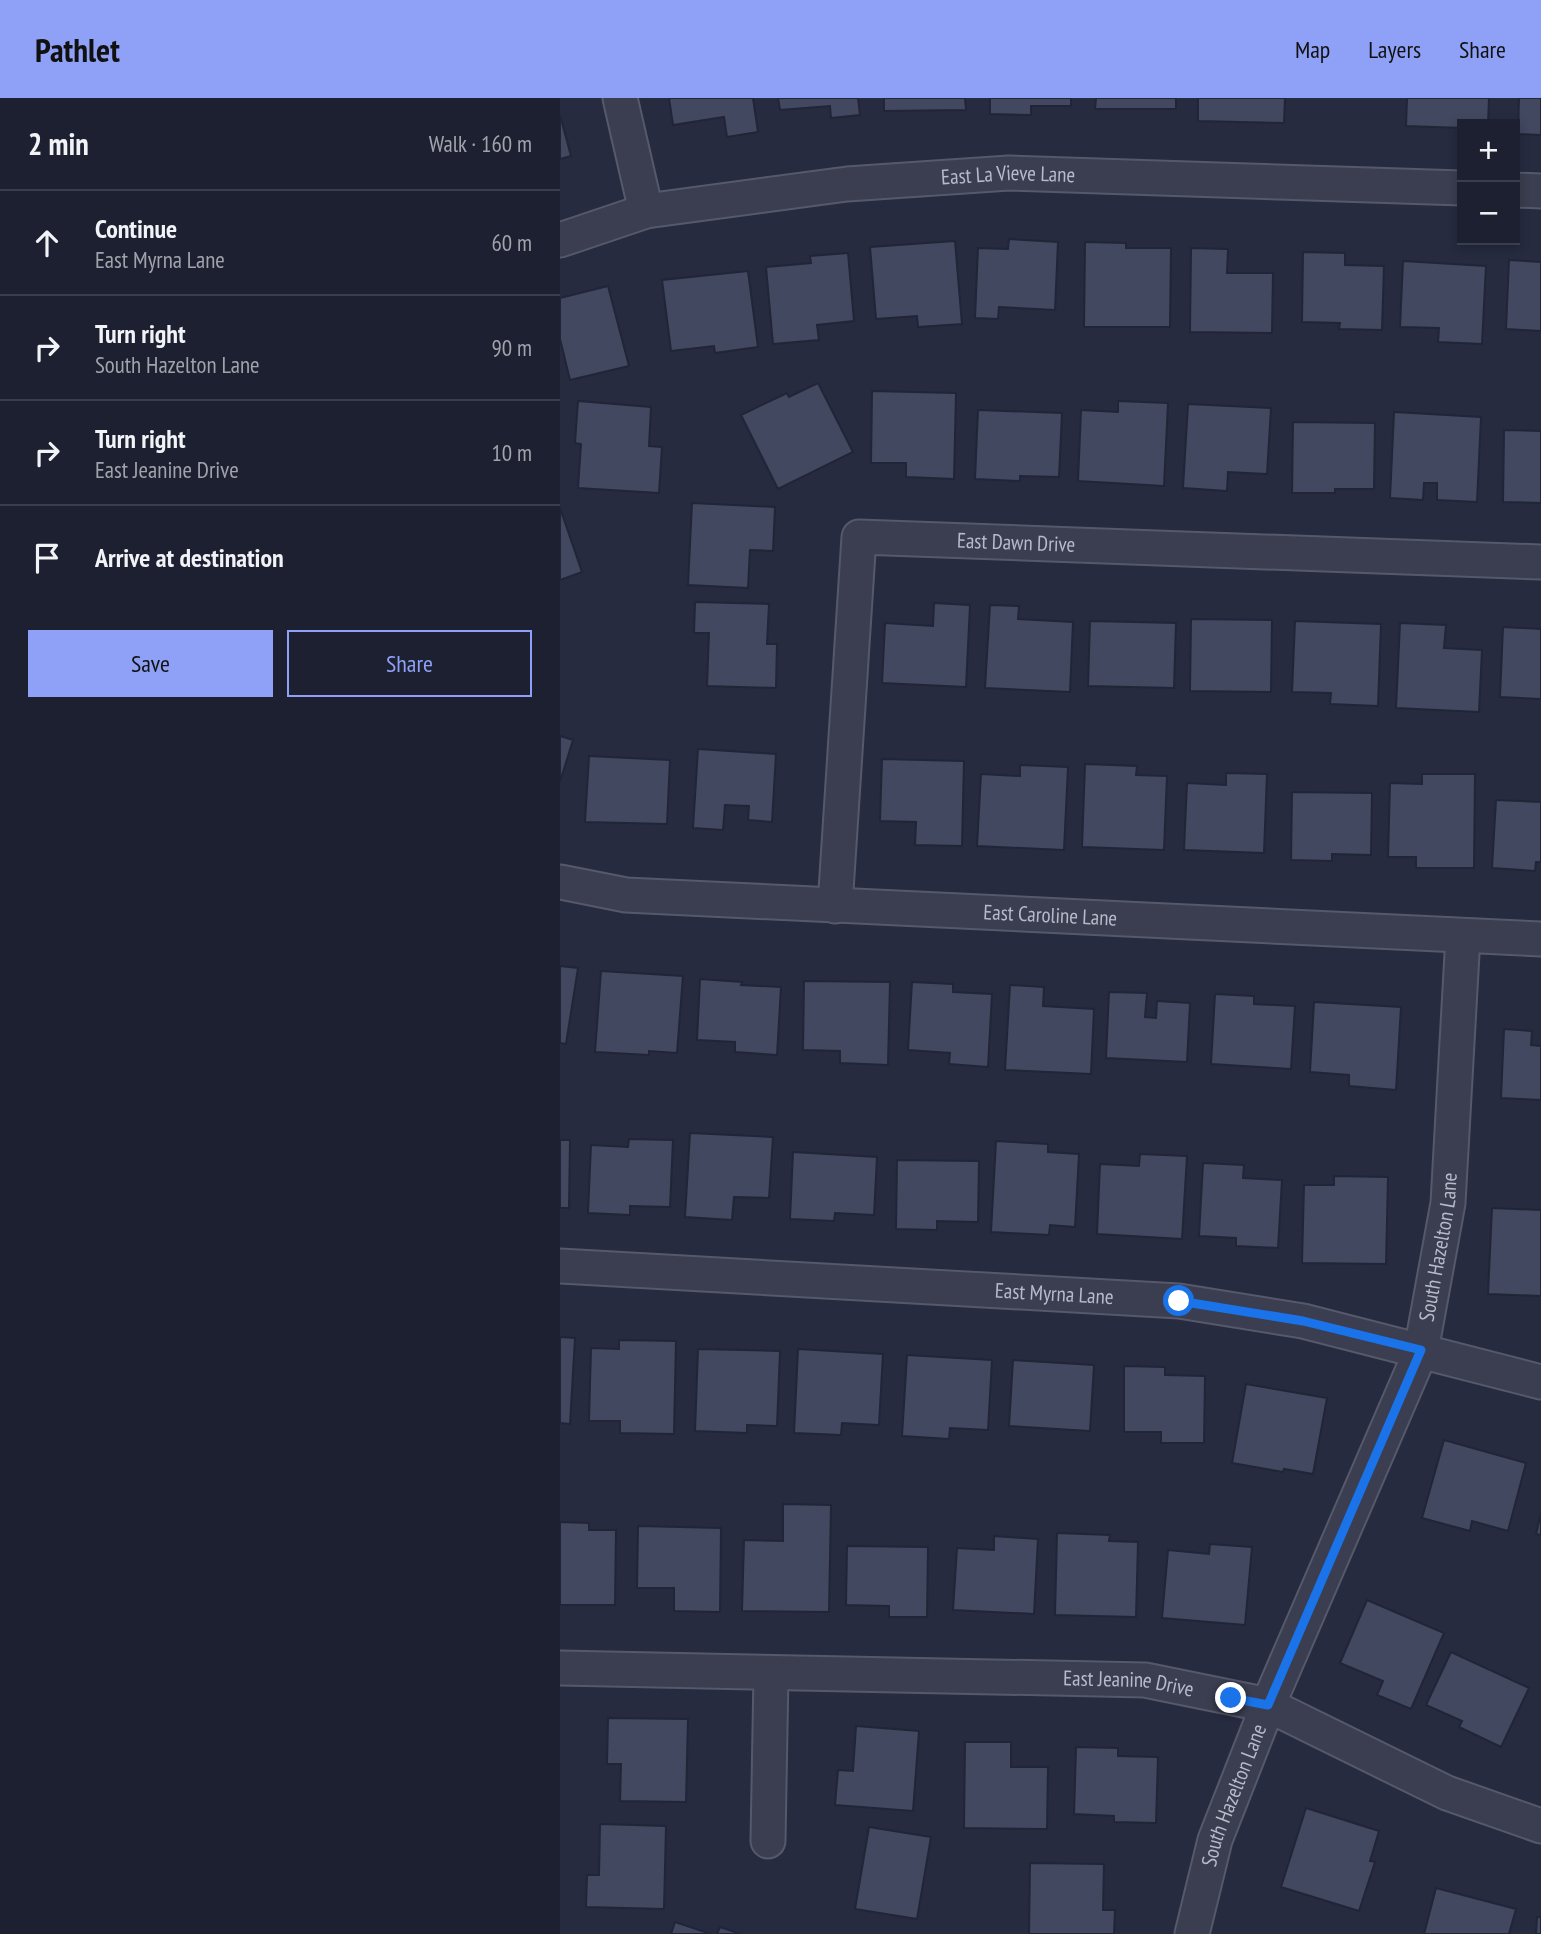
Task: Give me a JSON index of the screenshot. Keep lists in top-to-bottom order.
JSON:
{
  "streets": {
    "street": [
      "East La Vieve Lane",
      "East Dawn Drive",
      "East Caroline Lane",
      "South Hazelton Lane",
      "East Myrna Lane",
      "East Jeanine Drive"
    ]
  },
  "crossings": [
    ["East Dawn Drive", "East Caroline Lane"],
    ["East Caroline Lane", "South Hazelton Lane"],
    ["South Hazelton Lane", "East Myrna Lane"],
    ["South Hazelton Lane", "East Jeanine Drive"]
  ],
  "page": {
    "header": "Pathlet",
    "nav": ["Map", "Layers", "Share"],
    "heading": ["2 min", "Walk · 160 m"],
    "map_buttons": ["+", "−"],
    "list": [
      ["Continue", "East Myrna Lane", "60 m"],
      ["Turn right", "South Hazelton Lane", "90 m"],
      ["Turn right", "East Jeanine Drive", "10 m"],
      "Arrive at destination"
    ],
    "buttons": ["Save", "Share"]
  }
}
